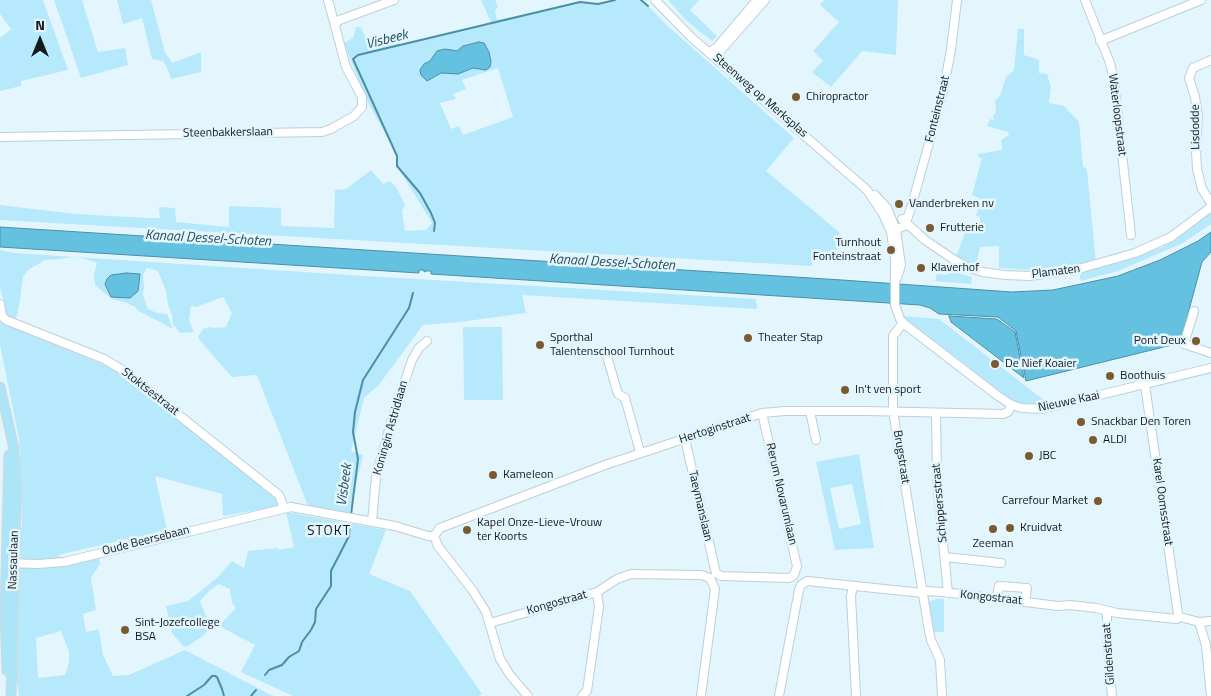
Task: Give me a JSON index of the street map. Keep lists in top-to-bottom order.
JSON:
{
  "streets": {
    "main road": ["Nassaulaan"],
    "street": [
      "Steenweg op Merksplas",
      "Fonteinstraat",
      "Waterloopstraat",
      "Lisdodde",
      "Steenbakkerslaan",
      "Plamaten",
      "Stoktsestraat",
      "Nieuwe Kaai",
      "Koningin Astridlaan",
      "Hertoginstraat",
      "Brugstraat",
      "Rerum Novarumlaan",
      "Karel Oomsstraat",
      "Schippersstraat",
      "Taeymanslaan",
      "Oude Beersebaan",
      "Kongostraat",
      "Gildenstraat"
    ]
  },
  "crossings": [
    ["Steenweg op Merksplas", "Nieuwe Kaai"],
    ["Fonteinstraat", "Plamaten"],
    ["Lisdodde", "Plamaten"],
    ["Stoktsestraat", "Oude Beersebaan"],
    ["Nieuwe Kaai", "Hertoginstraat"],
    ["Nieuwe Kaai", "Brugstraat"],
    ["Nieuwe Kaai", "Karel Oomsstraat"],
    ["Hertoginstraat", "Brugstraat"],
    ["Hertoginstraat", "Rerum Novarumlaan"],
    ["Hertoginstraat", "Schippersstraat"],
    ["Hertoginstraat", "Taeymanslaan"],
    ["Brugstraat", "Kongostraat"],
    ["Rerum Novarumlaan", "Kongostraat"],
    ["Karel Oomsstraat", "Kongostraat"],
    ["Schippersstraat", "Kongostraat"],
    ["Taeymanslaan", "Kongostraat"],
    ["Oude Beersebaan", "Nassaulaan"],
    ["Kongostraat", "Gildenstraat"]
  ],
  "districts": ["STOKT"],
  "water": ["Visbeek", "Kanaal Dessel-Schoten"],
  "places": [
    "Chiropractor",
    "Vanderbreken nv",
    "Frutterie",
    "Turnhout Fonteinstraat",
    "Klaverhof",
    "Theater Stap",
    "Pont Deux",
    "Sporthal Talentenschool Turnhout",
    "De Nief Koaier",
    "Boothuis",
    "In't ven sport",
    "Snackbar Den Toren",
    "ALDI",
    "JBC",
    "Kameleon",
    "Carrefour Market",
    "Kruidvat",
    "Zeeman",
    "Kapel Onze-Lieve-Vrouw ter Koorts",
    "Sint-Jozefcollege BSA"
  ],
  "north": "top"
}
